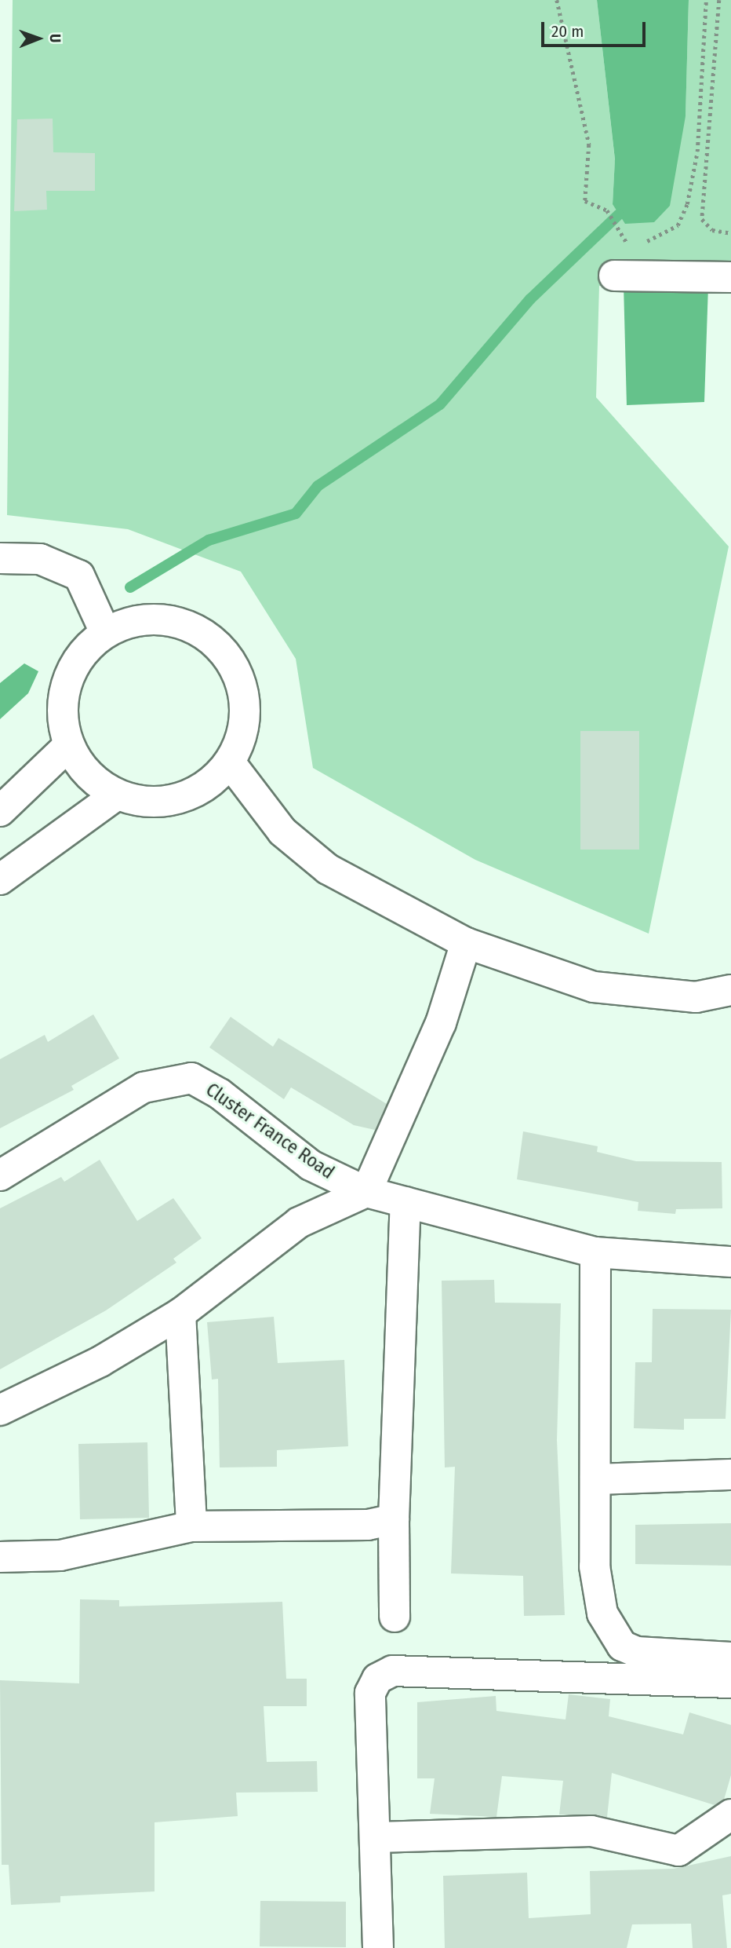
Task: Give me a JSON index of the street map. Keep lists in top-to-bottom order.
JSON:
{
  "streets": {
    "street": ["Cluster France Road"]
  },
  "scale_bar": "20 m",
  "north": "right"
}
